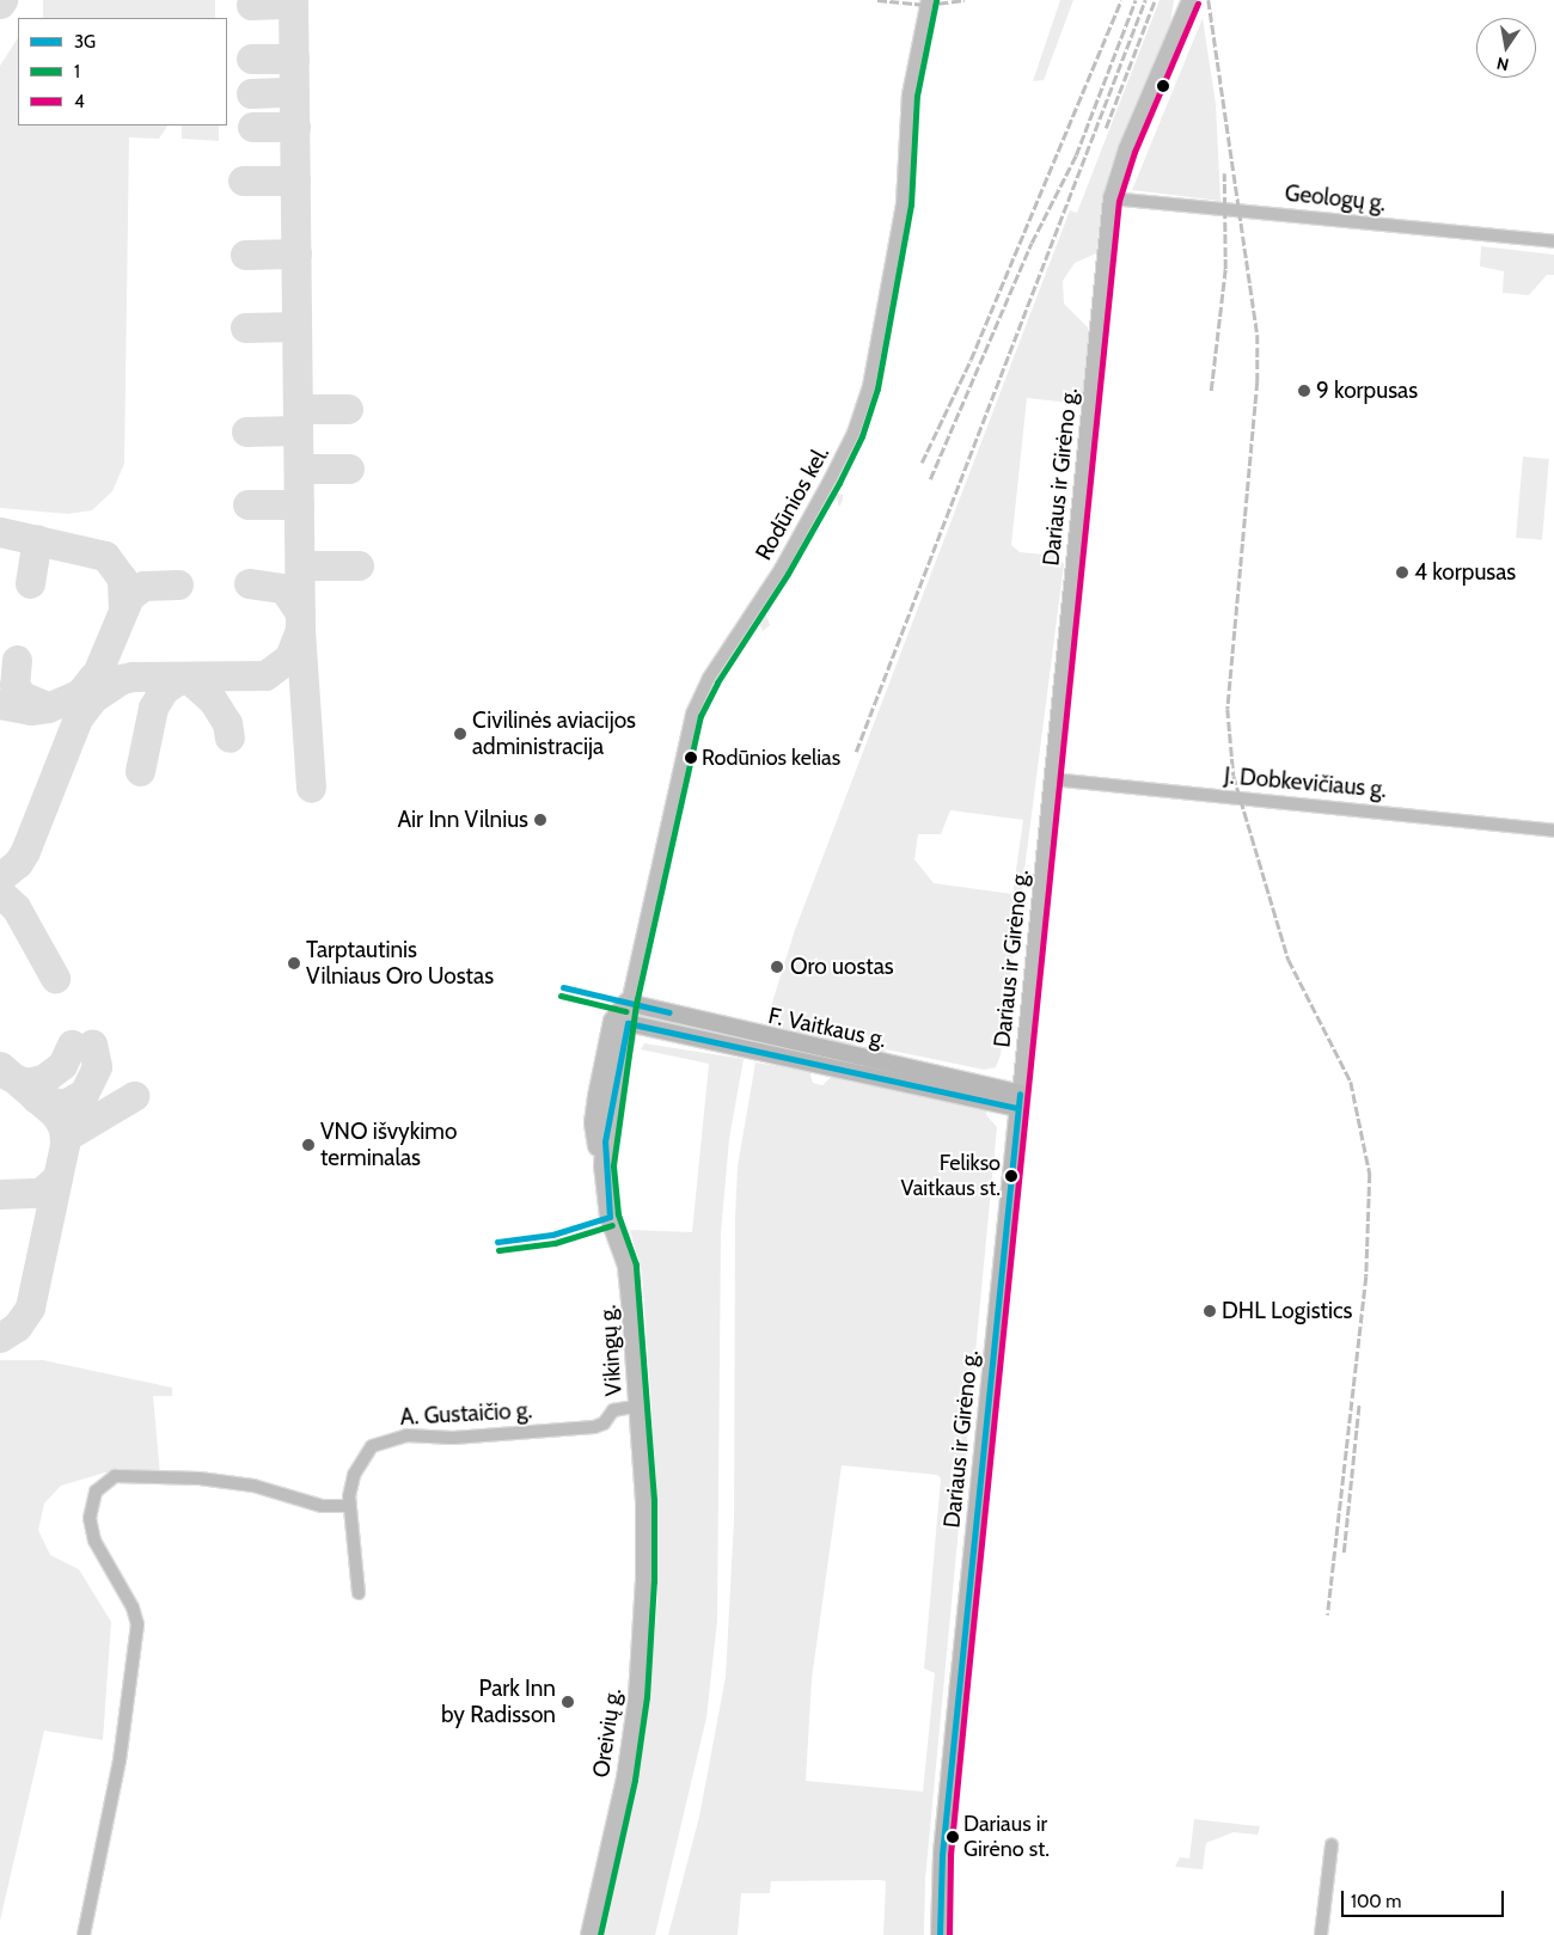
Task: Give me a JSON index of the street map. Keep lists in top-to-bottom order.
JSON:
{
  "streets": {
    "main road": [
      "Dariaus ir Girėno g.",
      "F. Vaitkaus g.",
      "Vikingų g.",
      "Oreivių g."
    ],
    "street": [
      "Geologų g.",
      "Rodūnios kel.",
      "J. Dobkevičiaus g.",
      "A. Gustaičio g."
    ]
  },
  "crossings": [
    ["Geologų g.", "Dariaus ir Girėno g."],
    ["Dariaus ir Girėno g.", "J. Dobkevičiaus g."],
    ["Dariaus ir Girėno g.", "F. Vaitkaus g."],
    ["Rodūnios kel.", "F. Vaitkaus g."],
    ["Rodūnios kel.", "Vikingų g."],
    ["F. Vaitkaus g.", "Vikingų g."],
    ["Vikingų g.", "A. Gustaičio g."],
    ["Vikingų g.", "Oreivių g."]
  ],
  "places": [
    "9 korpusas",
    "4 korpusas",
    "Civilinės aviacijos administracija",
    "Rodūnios kelias",
    "Air Inn Vilnius",
    "Tarptautinis Vilniaus Oro Uostas",
    "Oro uostas",
    "VNO išvykimo terminalas",
    "Felikso Vaitkaus st.",
    "DHL Logistics",
    "Park Inn by Radisson",
    "Dariaus ir Girėno st."
  ],
  "lines": ["transit line 1", "transit line 4", "transit line 3G"],
  "legend": ["3G", "1", "4"],
  "scale_bar": "100 m",
  "north": "bottom"
}
